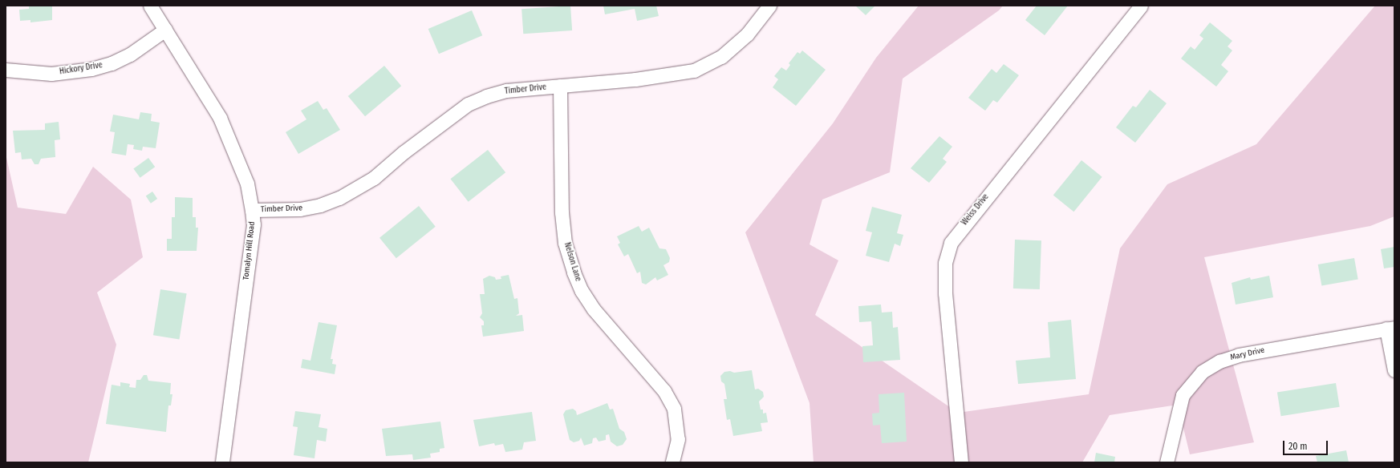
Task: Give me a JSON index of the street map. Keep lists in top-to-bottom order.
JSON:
{
  "streets": {
    "street": [
      "Hickory Drive",
      "Timber Drive",
      "Weiss Drive",
      "Tomalyn Hill Road",
      "Nelson Lane",
      "Mary Drive"
    ]
  },
  "crossings": [
    ["Hickory Drive", "Tomalyn Hill Road"],
    ["Timber Drive", "Tomalyn Hill Road"],
    ["Timber Drive", "Nelson Lane"]
  ],
  "scale_bar": "20 m"
}
